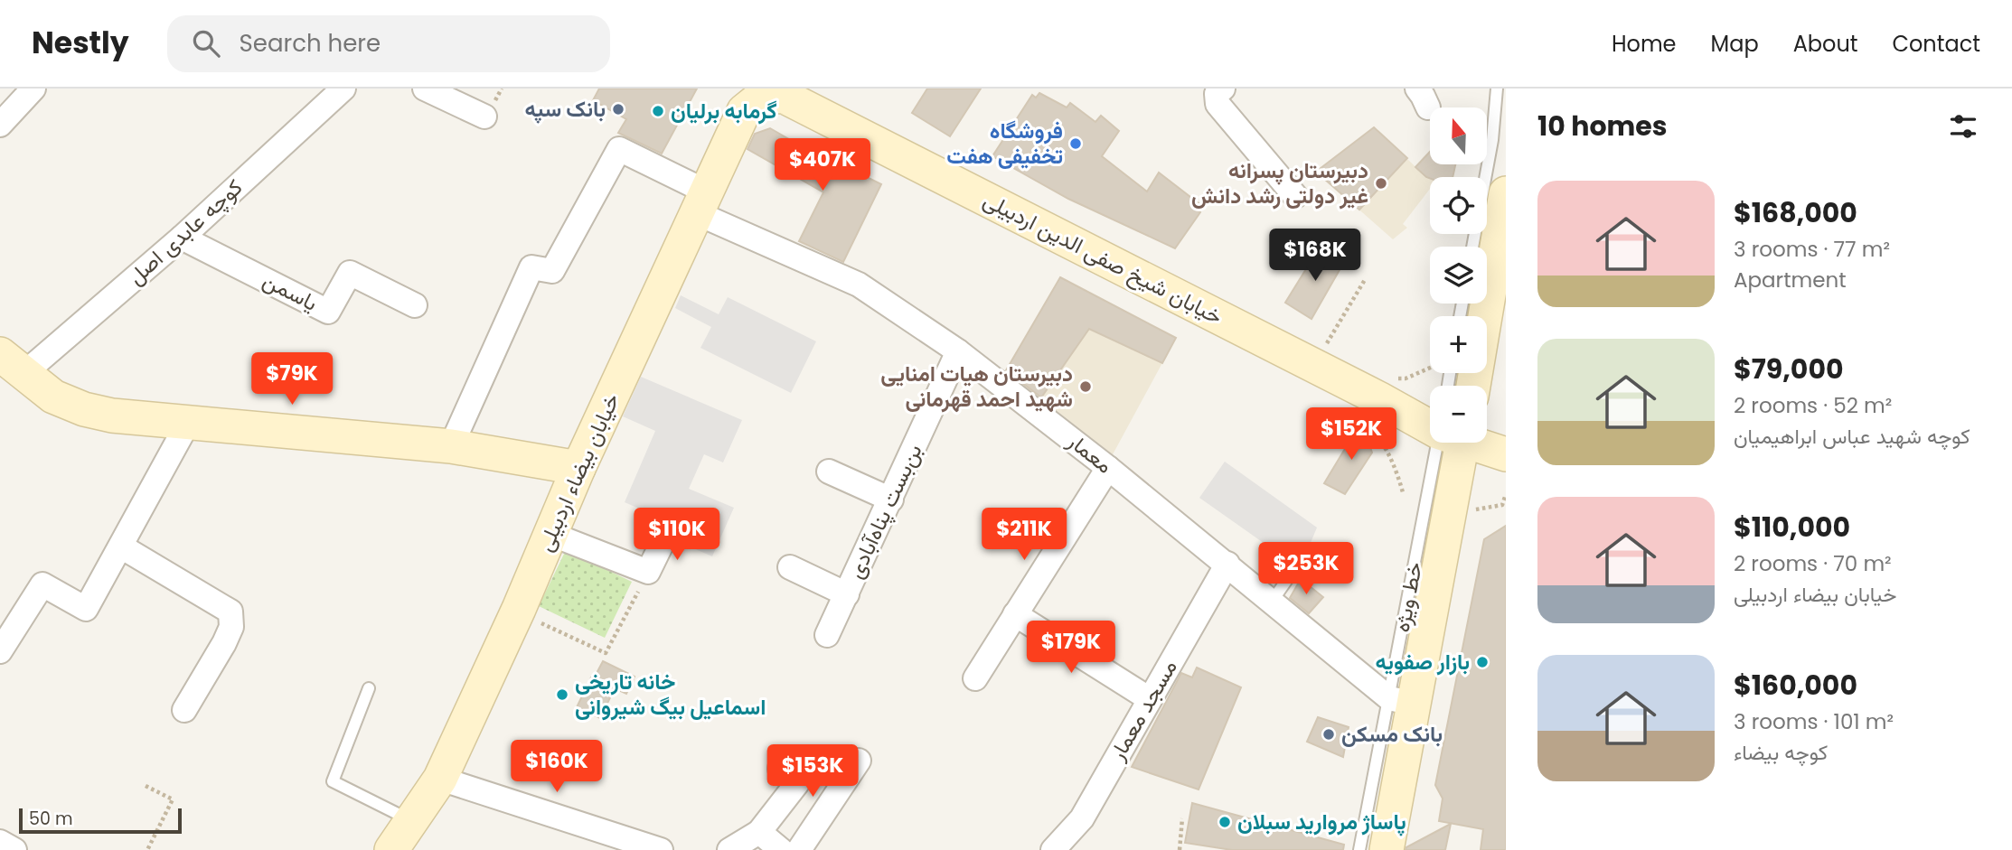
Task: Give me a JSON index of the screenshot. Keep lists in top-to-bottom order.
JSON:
{
  "streets": {
    "main road": ["خیابان شیخ صفی الدین اردبیلی", "خیابان بیضاء اردبیلی"],
    "street": [
      "کوچه عابدی اصل",
      "یاسمن",
      "معمار",
      "بن‌بست پناه‌آبادی",
      "مسجد معمار"
    ]
  },
  "crossings": [
    ["کوچه عابدی اصل", "یاسمن"],
    ["خیابان شیخ صفی الدین اردبیلی", "خیابان بیضاء اردبیلی"],
    ["معمار", "خیابان بیضاء اردبیلی"],
    ["معمار", "بن‌بست پناه‌آبادی"],
    ["معمار", "مسجد معمار"]
  ],
  "places": [
    "بانک سپه",
    "گرمابه برلیان",
    "فروشگاه تخفیفی هفت",
    "دبیرستان پسرانه غیر دولتی رشد دانش",
    "دبیرستان هیات امنایی شهید احمد قهرمانی",
    "بازار صفویه",
    "خانه تاریخی اسماعیل بیگ شیروانی",
    "بانک مسکن",
    "پاساژ مروارید سبلان"
  ],
  "scale_bar": "50 m",
  "north": "top",
  "page": {
    "header": "Nestly",
    "search": "Search here",
    "nav": [
      "Home",
      "Map",
      "About",
      "Contact"
    ],
    "heading": "10 homes",
    "map_buttons": ["+", "−"],
    "price": [
      "$407K",
      "$168K",
      "$79K",
      "$152K",
      "$110K",
      "$211K",
      "$253K",
      "$179K",
      "$160K",
      "$153K"
    ],
    "list": [
      {
        "name": "$168,000",
        "note": "3 rooms · 77 m² · Apartment"
      },
      {
        "name": "$79,000",
        "note": "2 rooms · 52 m² · کوچه شهید عباس ابراهیمیان"
      },
      {
        "name": "$110,000",
        "note": "2 rooms · 70 m² · خیابان بیضاء اردبیلی"
      },
      {
        "name": "$160,000",
        "note": "3 rooms · 101 m² · کوچه بیضاء"
      }
    ],
    "scale": "50 m"
  }
}
